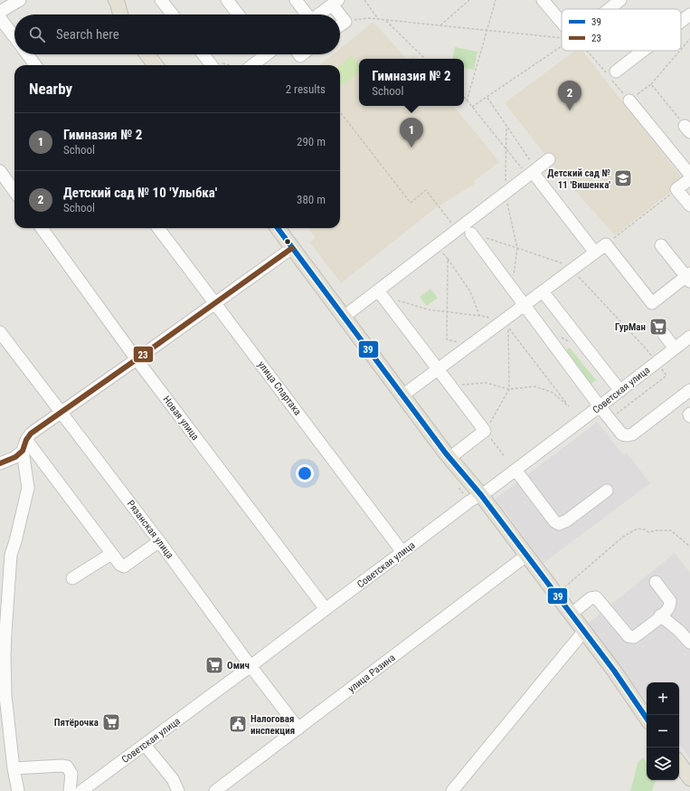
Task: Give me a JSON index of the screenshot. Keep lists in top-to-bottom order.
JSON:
{
  "streets": {
    "street": [
      "улица Спартака",
      "Советская улица",
      "Новая улица",
      "Рязанская улица",
      "улица Разина"
    ]
  },
  "crossings": [
    ["улица Спартака", "Советская улица"],
    ["Советская улица", "Новая улица"],
    ["Советская улица", "Рязанская улица"],
    ["Рязанская улица", "улица Разина"]
  ],
  "places": {
    "school or university": ["Детский сад № 11 'Вишенка'"],
    "supermarket": ["ГурМан", "Омич", "Пятёрочка"],
    "public building": ["Налоговая инспекция"]
  },
  "lines": ["transit line 39", "transit line 23"],
  "legend": ["39", "23"],
  "page": {
    "search": "Search here",
    "popup": ["Гимназия № 2", "School"],
    "heading": ["Nearby", "2 results"],
    "pins": ["2", "1"],
    "list": [
      {
        "mark": "1",
        "name": "Гимназия № 2",
        "note": "School",
        "value": "290 m"
      },
      {
        "mark": "2",
        "name": "Детский сад № 10 'Улыбка'",
        "note": "School",
        "value": "380 m"
      }
    ],
    "map_buttons": ["+", "−"]
  }
}
